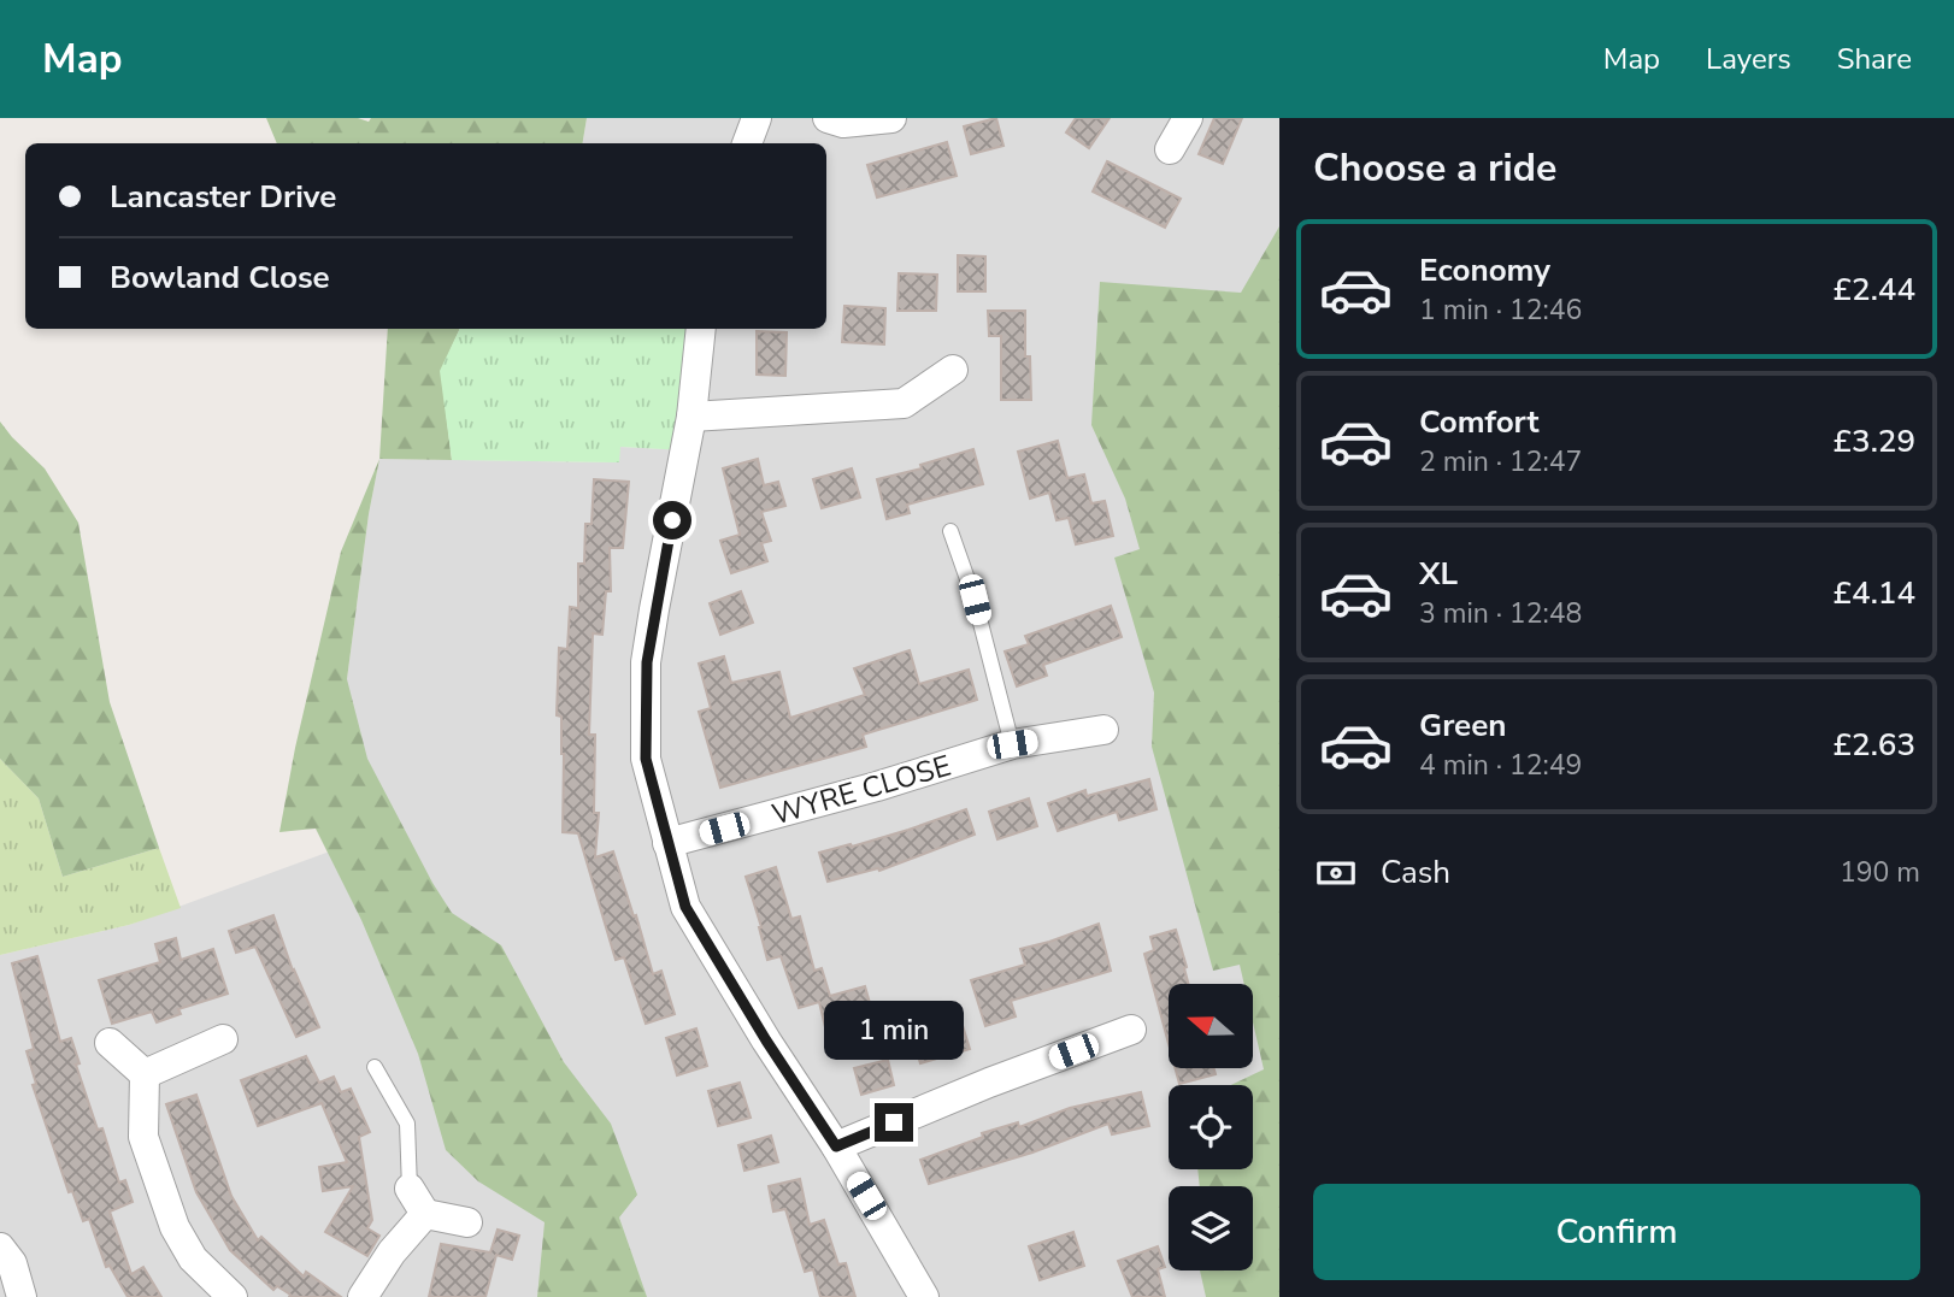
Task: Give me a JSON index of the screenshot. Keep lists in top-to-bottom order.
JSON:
{
  "streets": {
    "street": ["WYRE CLOSE"]
  },
  "north": "left",
  "page": {
    "header": "Map",
    "nav": ["Map", "Layers", "Share"],
    "heading": "Choose a ride",
    "banner": ["Lancaster Drive", "Bowland Close"],
    "list": [
      {
        "name": "Economy",
        "note": "1 min · 12:46",
        "value": "£2.44"
      },
      {
        "name": "Comfort",
        "note": "2 min · 12:47",
        "value": "£3.29"
      },
      {
        "name": "XL",
        "note": "3 min · 12:48",
        "value": "£4.14"
      },
      {
        "name": "Green",
        "note": "4 min · 12:49",
        "value": "£2.63"
      }
    ],
    "pay": ["Cash", "190 m"],
    "bubble": "1 min",
    "buttons": "Confirm"
  }
}
